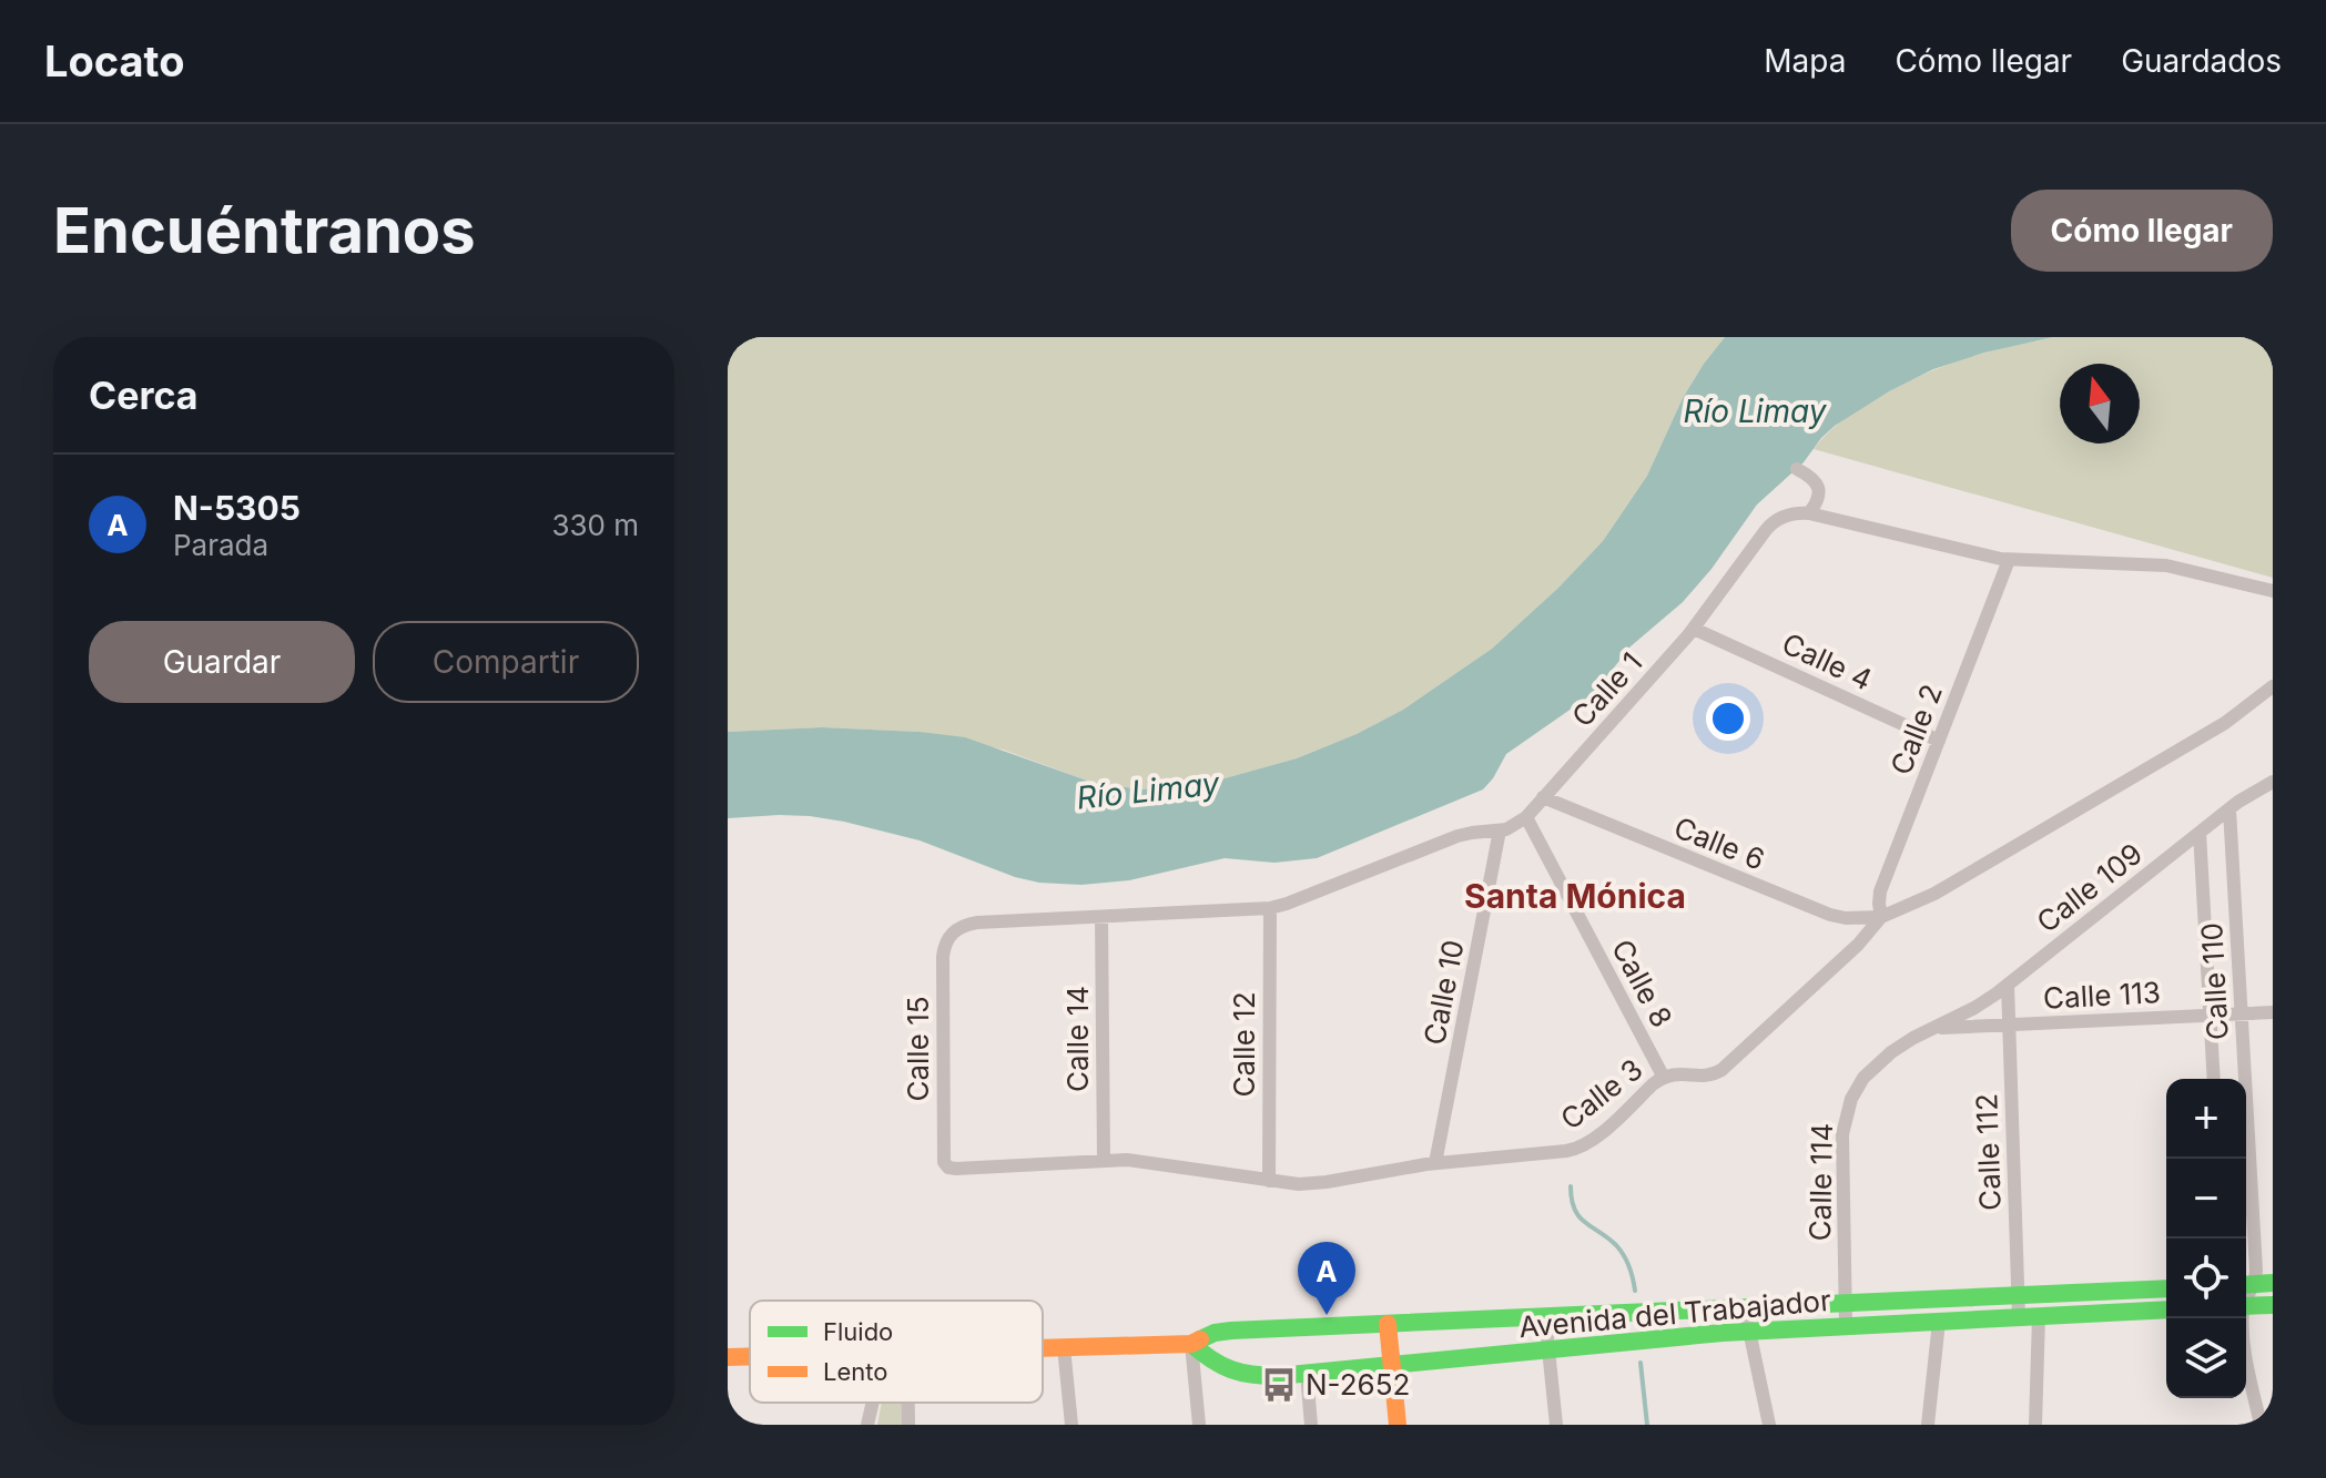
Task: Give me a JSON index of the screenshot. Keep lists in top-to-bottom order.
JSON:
{
  "streets": {
    "street": [
      "Calle 4",
      "Calle 1",
      "Calle 2",
      "Calle 6",
      "Calle 109",
      "Calle 110",
      "Calle 8",
      "Calle 10",
      "Calle 113",
      "Calle 14",
      "Calle 12",
      "Calle 15",
      "Calle 3",
      "Calle 112",
      "Calle 114",
      "Avenida del Trabajador"
    ]
  },
  "crossings": [
    ["Calle 4", "Calle 1"],
    ["Calle 4", "Calle 2"],
    ["Calle 1", "Calle 6"],
    ["Calle 1", "Calle 8"],
    ["Calle 1", "Calle 10"],
    ["Calle 1", "Calle 14"],
    ["Calle 1", "Calle 12"],
    ["Calle 1", "Calle 15"],
    ["Calle 2", "Calle 6"],
    ["Calle 2", "Calle 3"],
    ["Calle 6", "Calle 3"],
    ["Calle 109", "Calle 110"],
    ["Calle 109", "Calle 113"],
    ["Calle 109", "Calle 112"],
    ["Calle 109", "Calle 114"],
    ["Calle 110", "Calle 113"],
    ["Calle 8", "Calle 3"],
    ["Calle 10", "Calle 3"],
    ["Calle 113", "Calle 112"],
    ["Calle 113", "Calle 114"],
    ["Calle 14", "Calle 3"],
    ["Calle 12", "Calle 3"],
    ["Calle 15", "Calle 3"],
    ["Calle 112", "Avenida del Trabajador"],
    ["Calle 114", "Avenida del Trabajador"]
  ],
  "districts": ["Santa Mónica"],
  "water": ["Río Limay"],
  "places": {
    "bus stop": ["N-2652"]
  },
  "legend": ["Fluido", "Lento"],
  "north": "top",
  "page": {
    "header": "Locato",
    "nav": ["Mapa", "Cómo llegar", "Guardados"],
    "buttons": [
      "Cómo llegar",
      ["Guardar", "Compartir"]
    ],
    "title": "Encuéntranos",
    "heading": "Cerca",
    "list": [
      {
        "mark": "A",
        "name": "N-5305",
        "note": "Parada",
        "value": "330 m"
      }
    ],
    "map_buttons": ["+", "−"],
    "pins": "A"
  }
}
